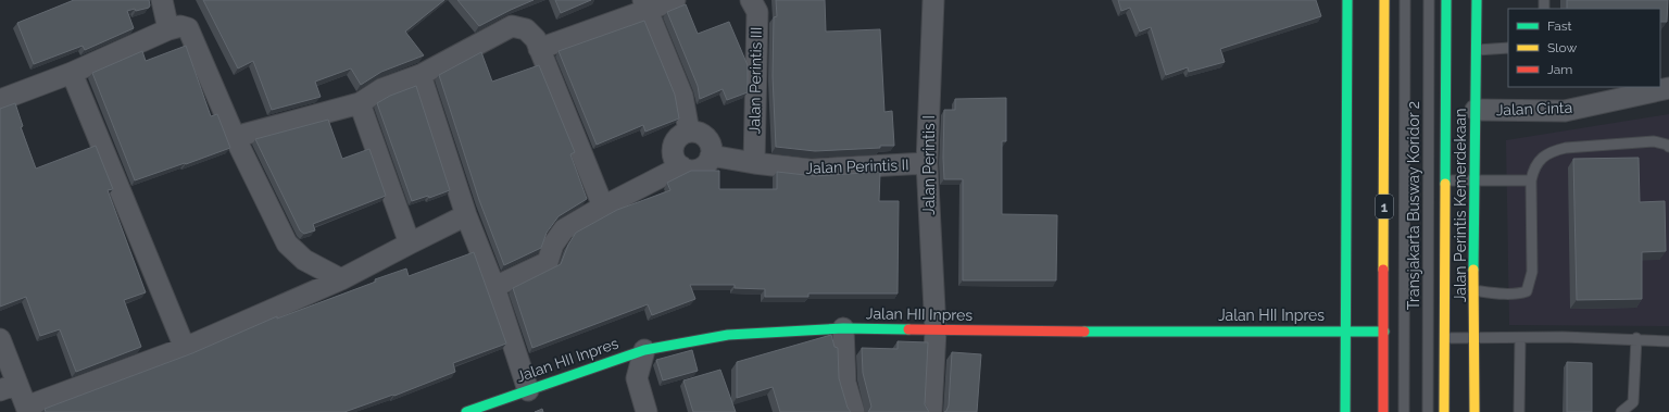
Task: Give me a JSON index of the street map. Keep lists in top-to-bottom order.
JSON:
{
  "streets": {
    "main road": ["Jalan Perintis Kemerdekaan", "1", "Jalan HII Inpres"],
    "street": [
      "Jalan Perintis III",
      "Jalan Cinta",
      "Jalan Perintis I",
      "Jalan Perintis II"
    ],
    "lane": ["Transjakarta Busway Koridor 2"]
  },
  "crossings": [
    ["Jalan Perintis III", "Jalan Perintis II"],
    ["Jalan Cinta", "Jalan Perintis Kemerdekaan"],
    ["Jalan Perintis I", "Jalan Perintis II"],
    ["Jalan Perintis I", "Jalan HII Inpres"],
    ["1", "Jalan HII Inpres"]
  ],
  "legend": ["Fast", "Slow", "Jam"]
}
